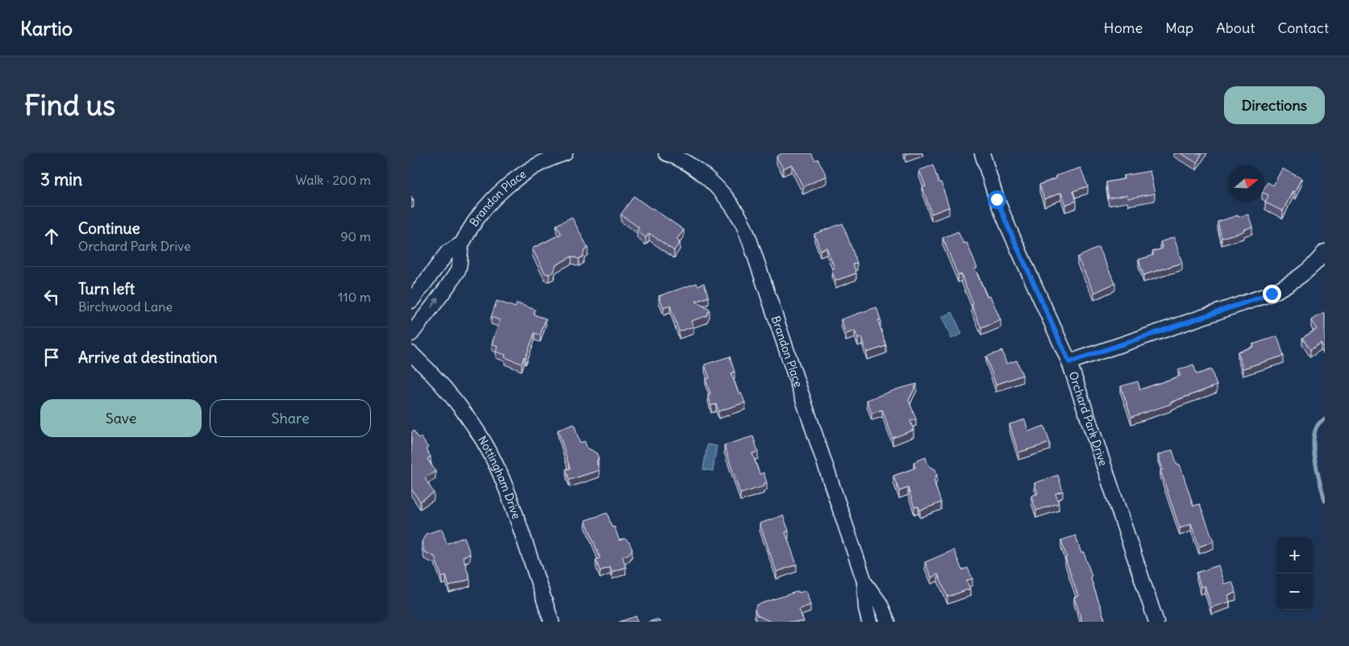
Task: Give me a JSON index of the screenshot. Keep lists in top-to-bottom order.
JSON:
{
  "streets": {
    "street": ["Brandon Place", "Orchard Park Drive", "Nottingham Drive"]
  },
  "north": "right",
  "page": {
    "header": "Kartio",
    "nav": [
      "Home",
      "Map",
      "About",
      "Contact"
    ],
    "buttons": [
      "Directions",
      ["Save", "Share"]
    ],
    "title": "Find us",
    "heading": ["3 min", "Walk · 200 m"],
    "list": [
      ["Continue", "Orchard Park Drive", "90 m"],
      ["Turn left", "Birchwood Lane", "110 m"],
      "Arrive at destination"
    ],
    "map_buttons": ["+", "−"]
  }
}
